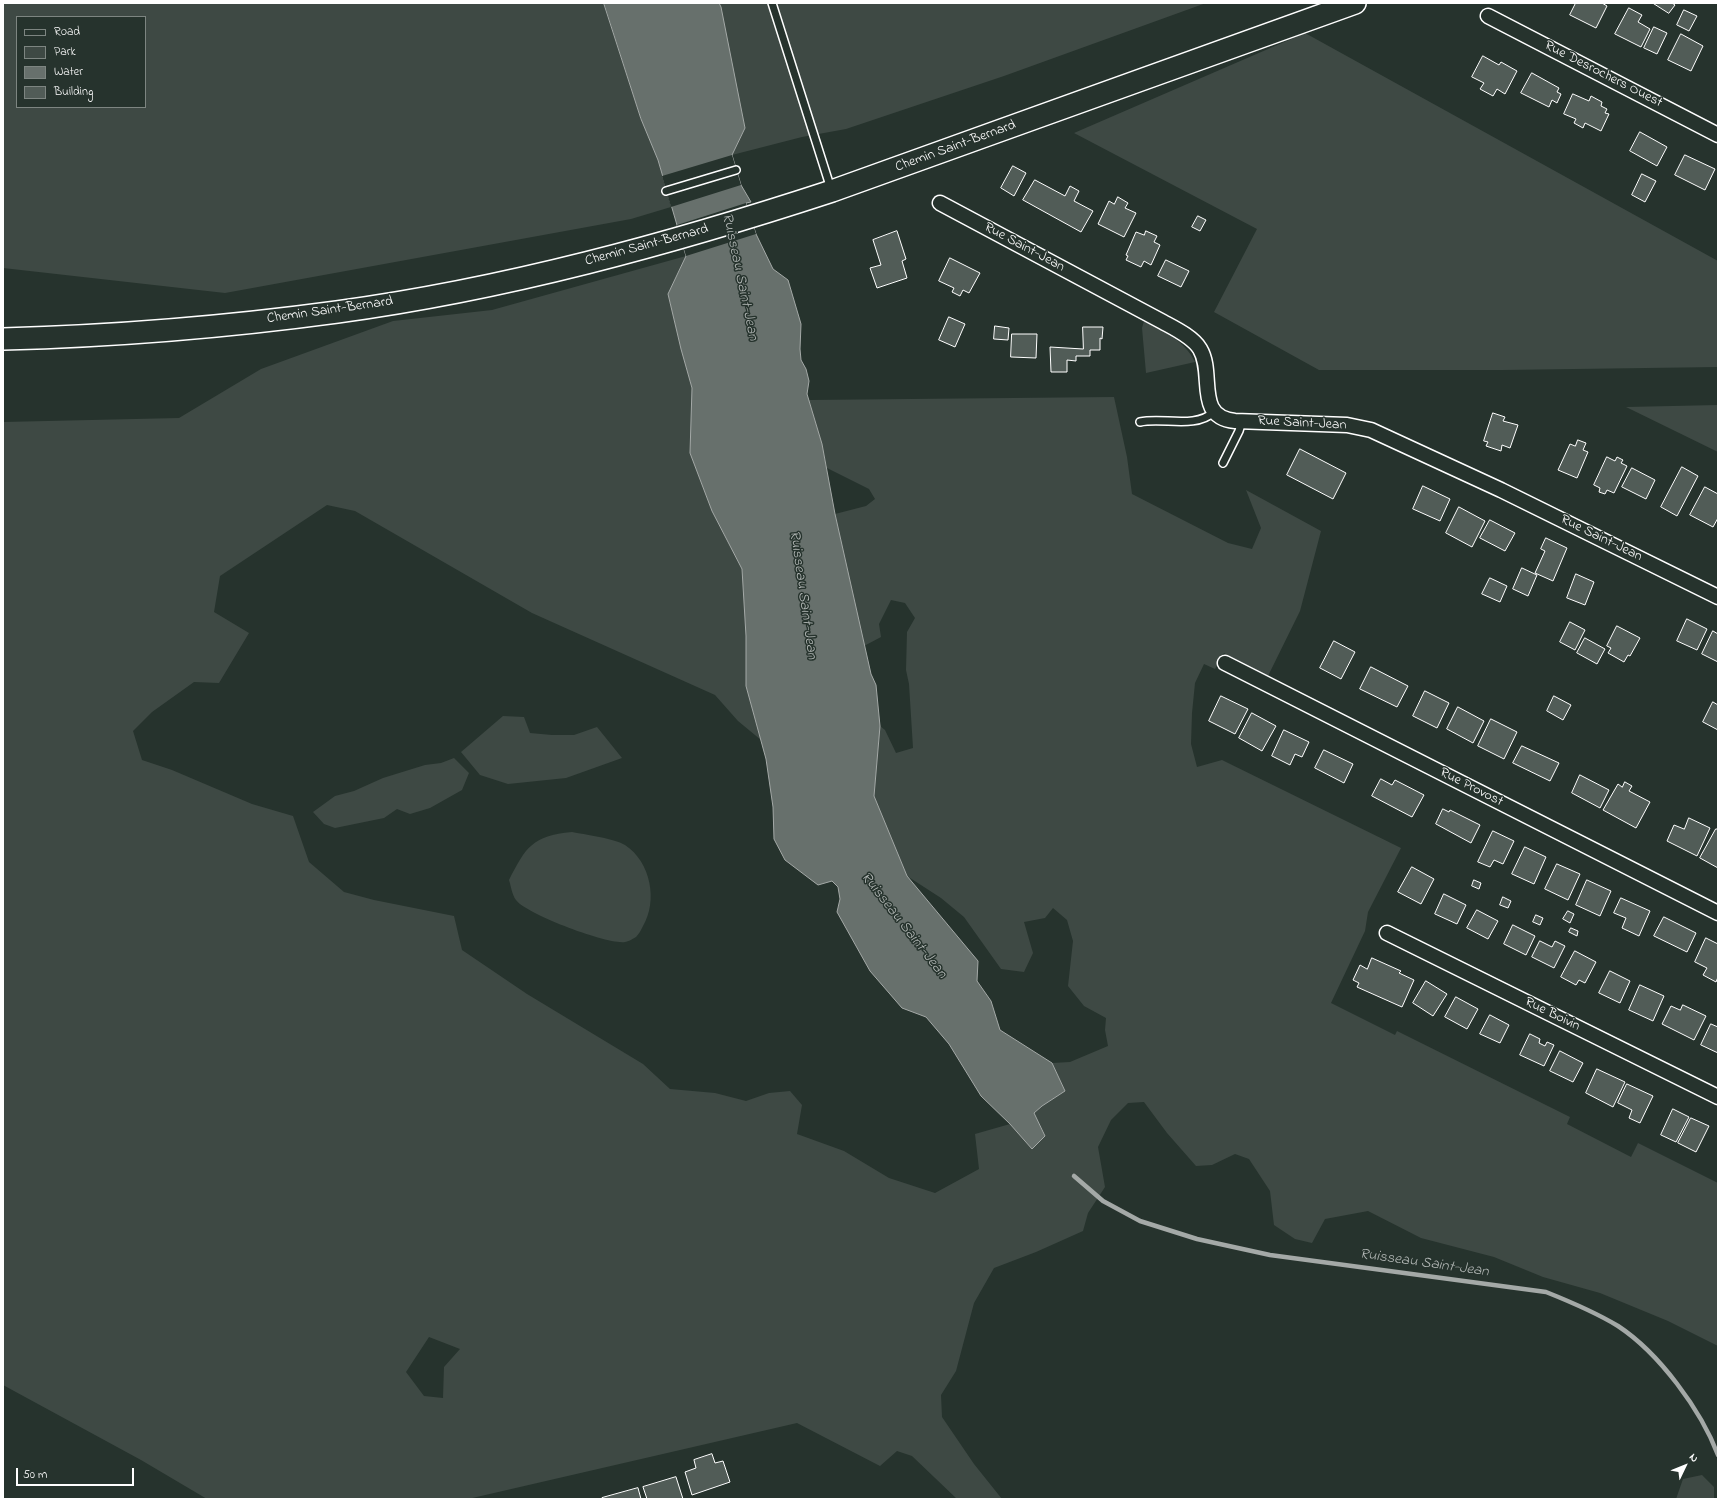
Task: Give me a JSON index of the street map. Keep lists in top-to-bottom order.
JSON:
{
  "streets": {
    "street": [
      "Rue Desrochers Ouest",
      "Chemin Saint-Bernard",
      "Rue Saint-Jean",
      "Rue Provost",
      "Rue Boivin"
    ]
  },
  "water": ["Ruisseau Saint-Jean"],
  "legend": [
    "Road",
    "Park",
    "Water",
    "Building"
  ],
  "scale_bar": "50 m",
  "north": "top right"
}
